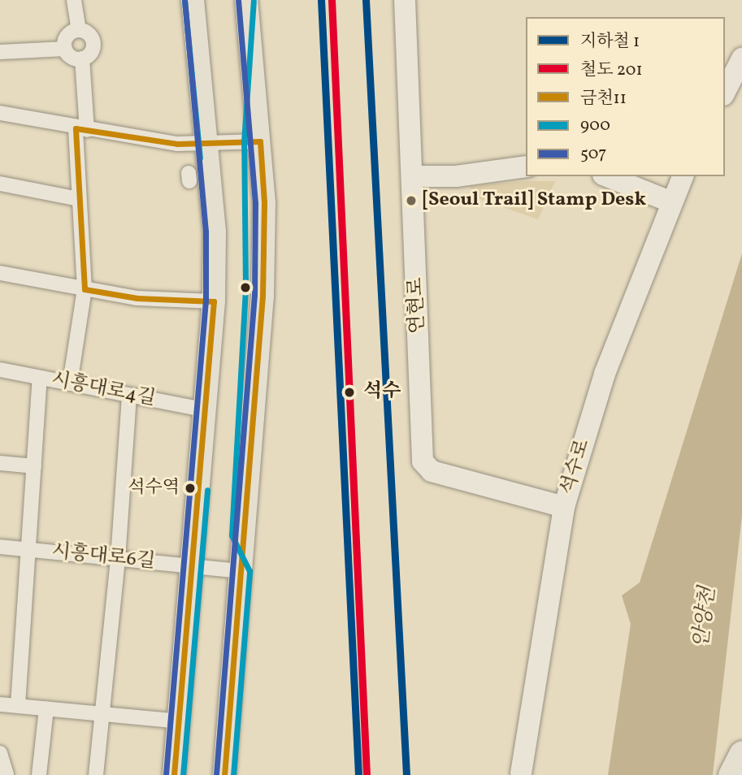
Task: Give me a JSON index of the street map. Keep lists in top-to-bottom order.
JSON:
{
  "streets": {
    "street": [
      "연현로",
      "시흥대로4길",
      "석수로",
      "시흥대로6길"
    ]
  },
  "crossings": [
    ["연현로", "석수로"]
  ],
  "water": ["안양천"],
  "places": ["[Seoul Trail] Stamp Desk", "석수", "석수역"],
  "lines": [
    "metro line 1",
    "rail line 201",
    "transit line 900",
    "transit line 507",
    "transit line 금천11"
  ],
  "legend": [
    "지하철 1",
    "철도 201",
    "금천11",
    "900",
    "507"
  ]
}
